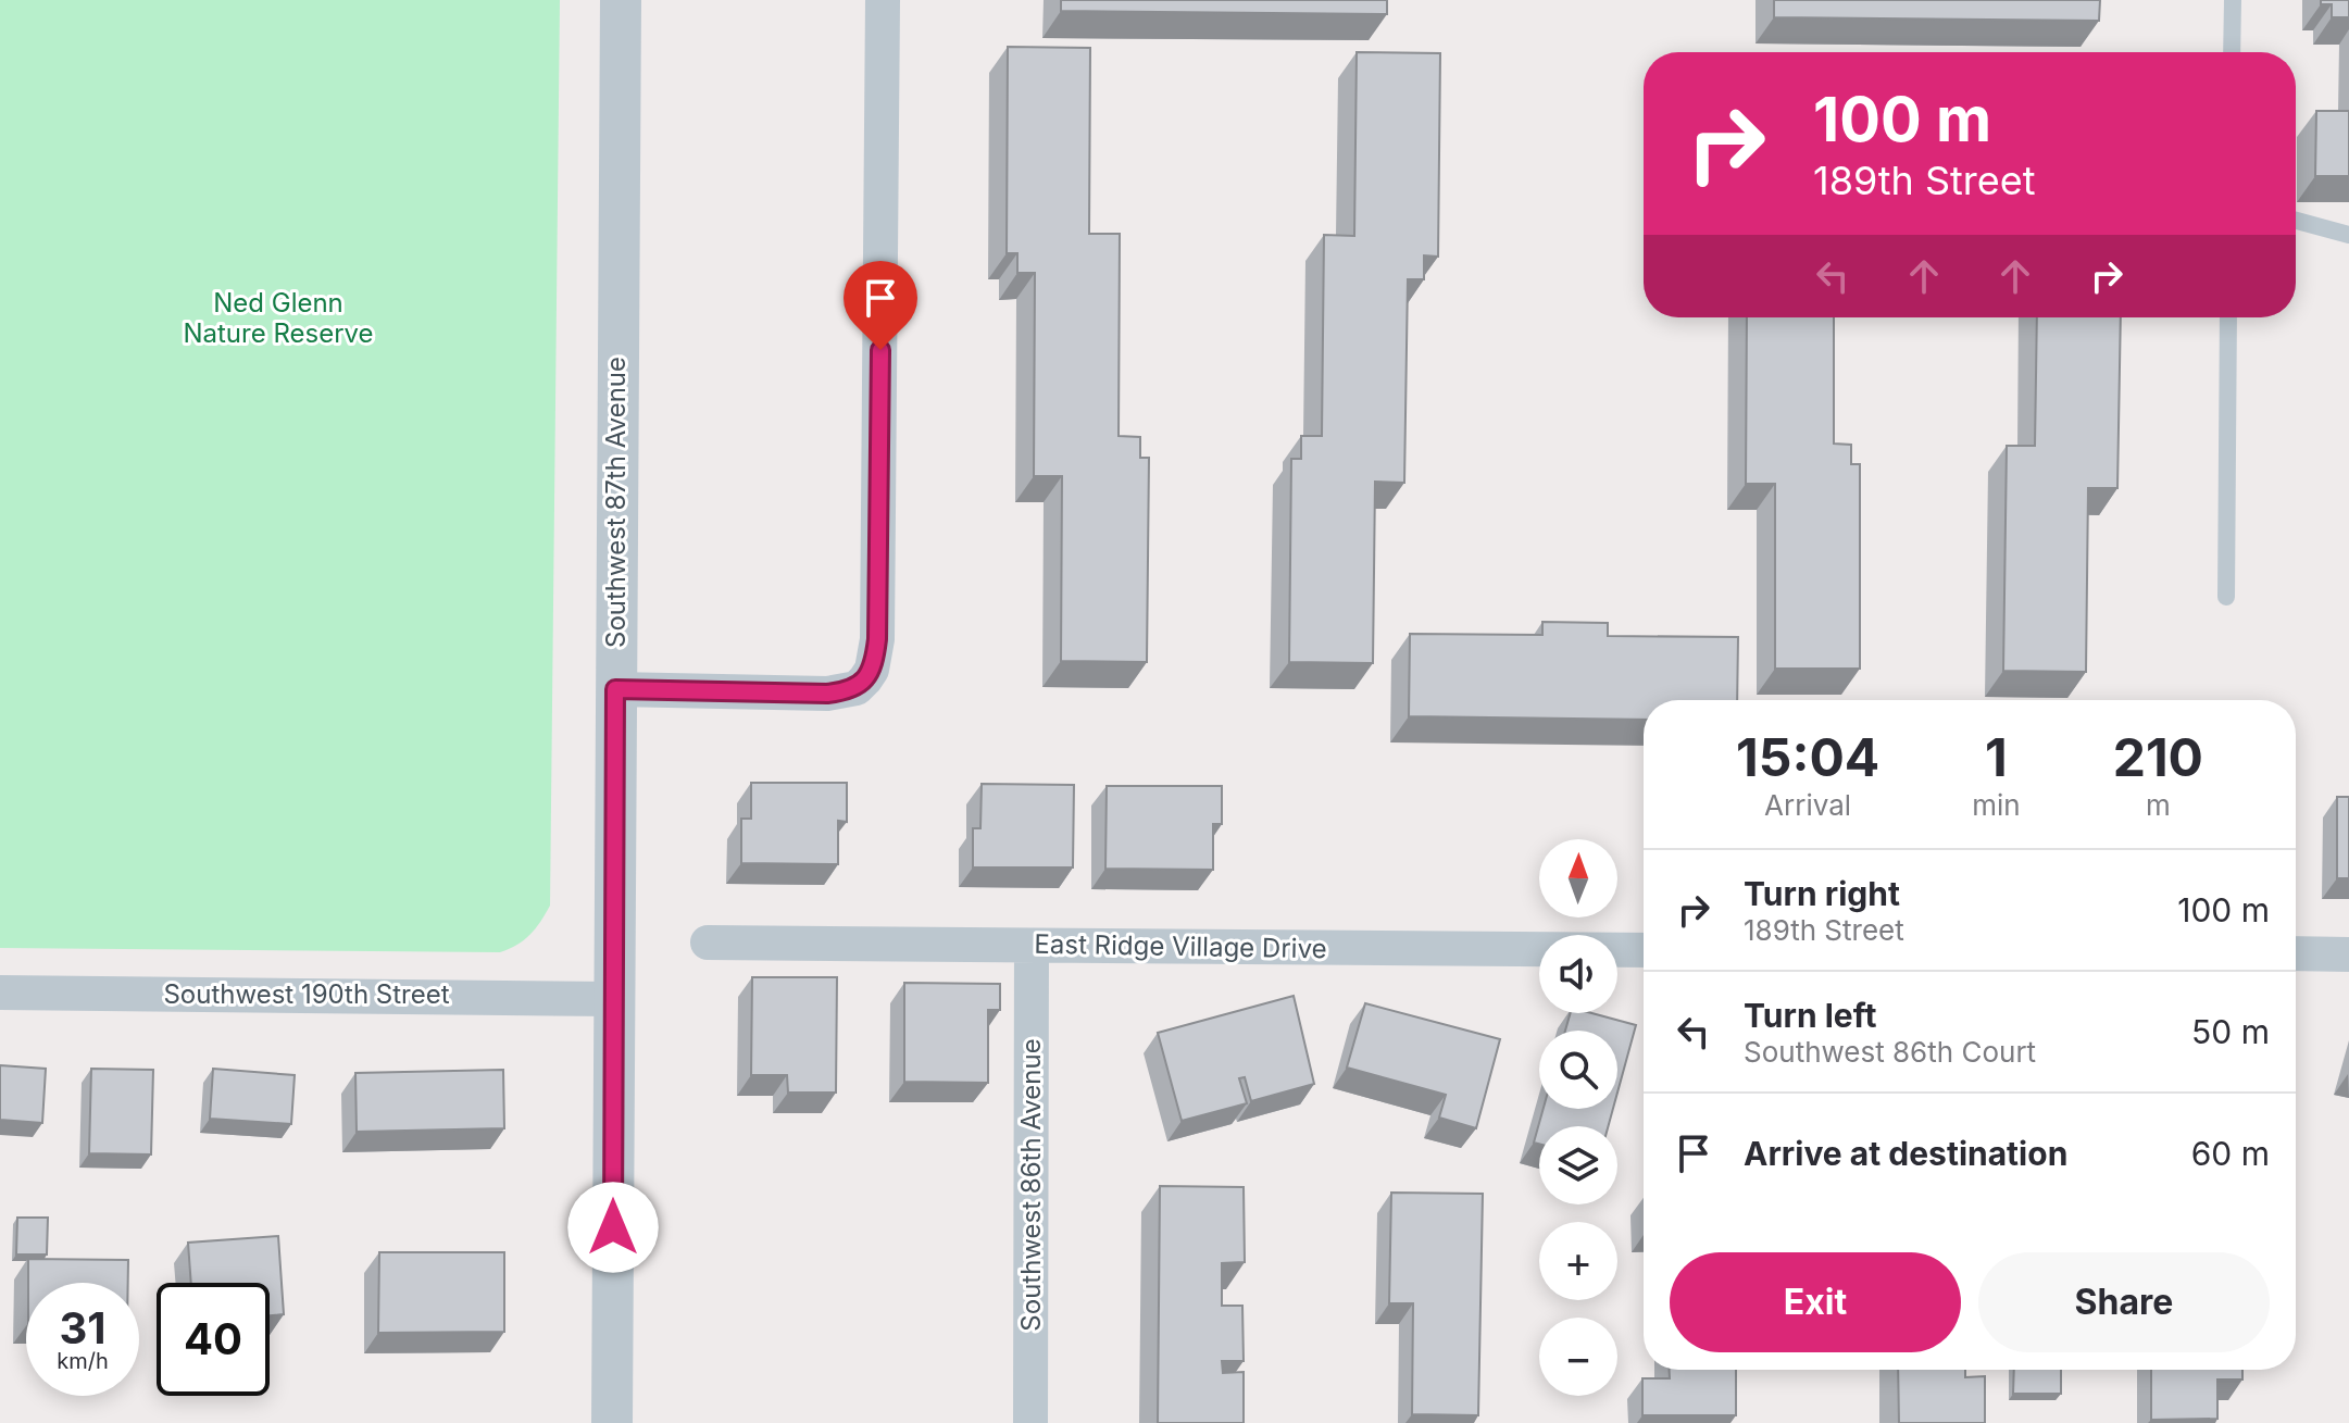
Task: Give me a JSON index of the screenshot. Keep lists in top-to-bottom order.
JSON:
{
  "streets": {
    "street": [
      "Southwest 87th Avenue",
      "East Ridge Village Drive",
      "Southwest 190th Street",
      "Southwest 86th Avenue"
    ]
  },
  "crossings": [
    ["Southwest 87th Avenue", "Southwest 190th Street"],
    ["East Ridge Village Drive", "Southwest 86th Avenue"]
  ],
  "parks": ["Ned Glenn Nature Reserve"],
  "north": "top",
  "page": {
    "turn": ["100 m", "189th Street"],
    "eta": [
      "15:04",
      "Arrival",
      "1",
      "min",
      "210",
      "m"
    ],
    "map_buttons": ["+", "−"],
    "list": [
      {
        "name": "Turn right",
        "note": "189th Street",
        "value": "100 m"
      },
      {
        "name": "Turn left",
        "note": "Southwest 86th Court",
        "value": "50 m"
      },
      {
        "name": "Arrive at destination",
        "value": "60 m"
      }
    ],
    "buttons": ["Exit", "Share"],
    "speed": "31 km/h",
    "limit": "40"
  }
}
